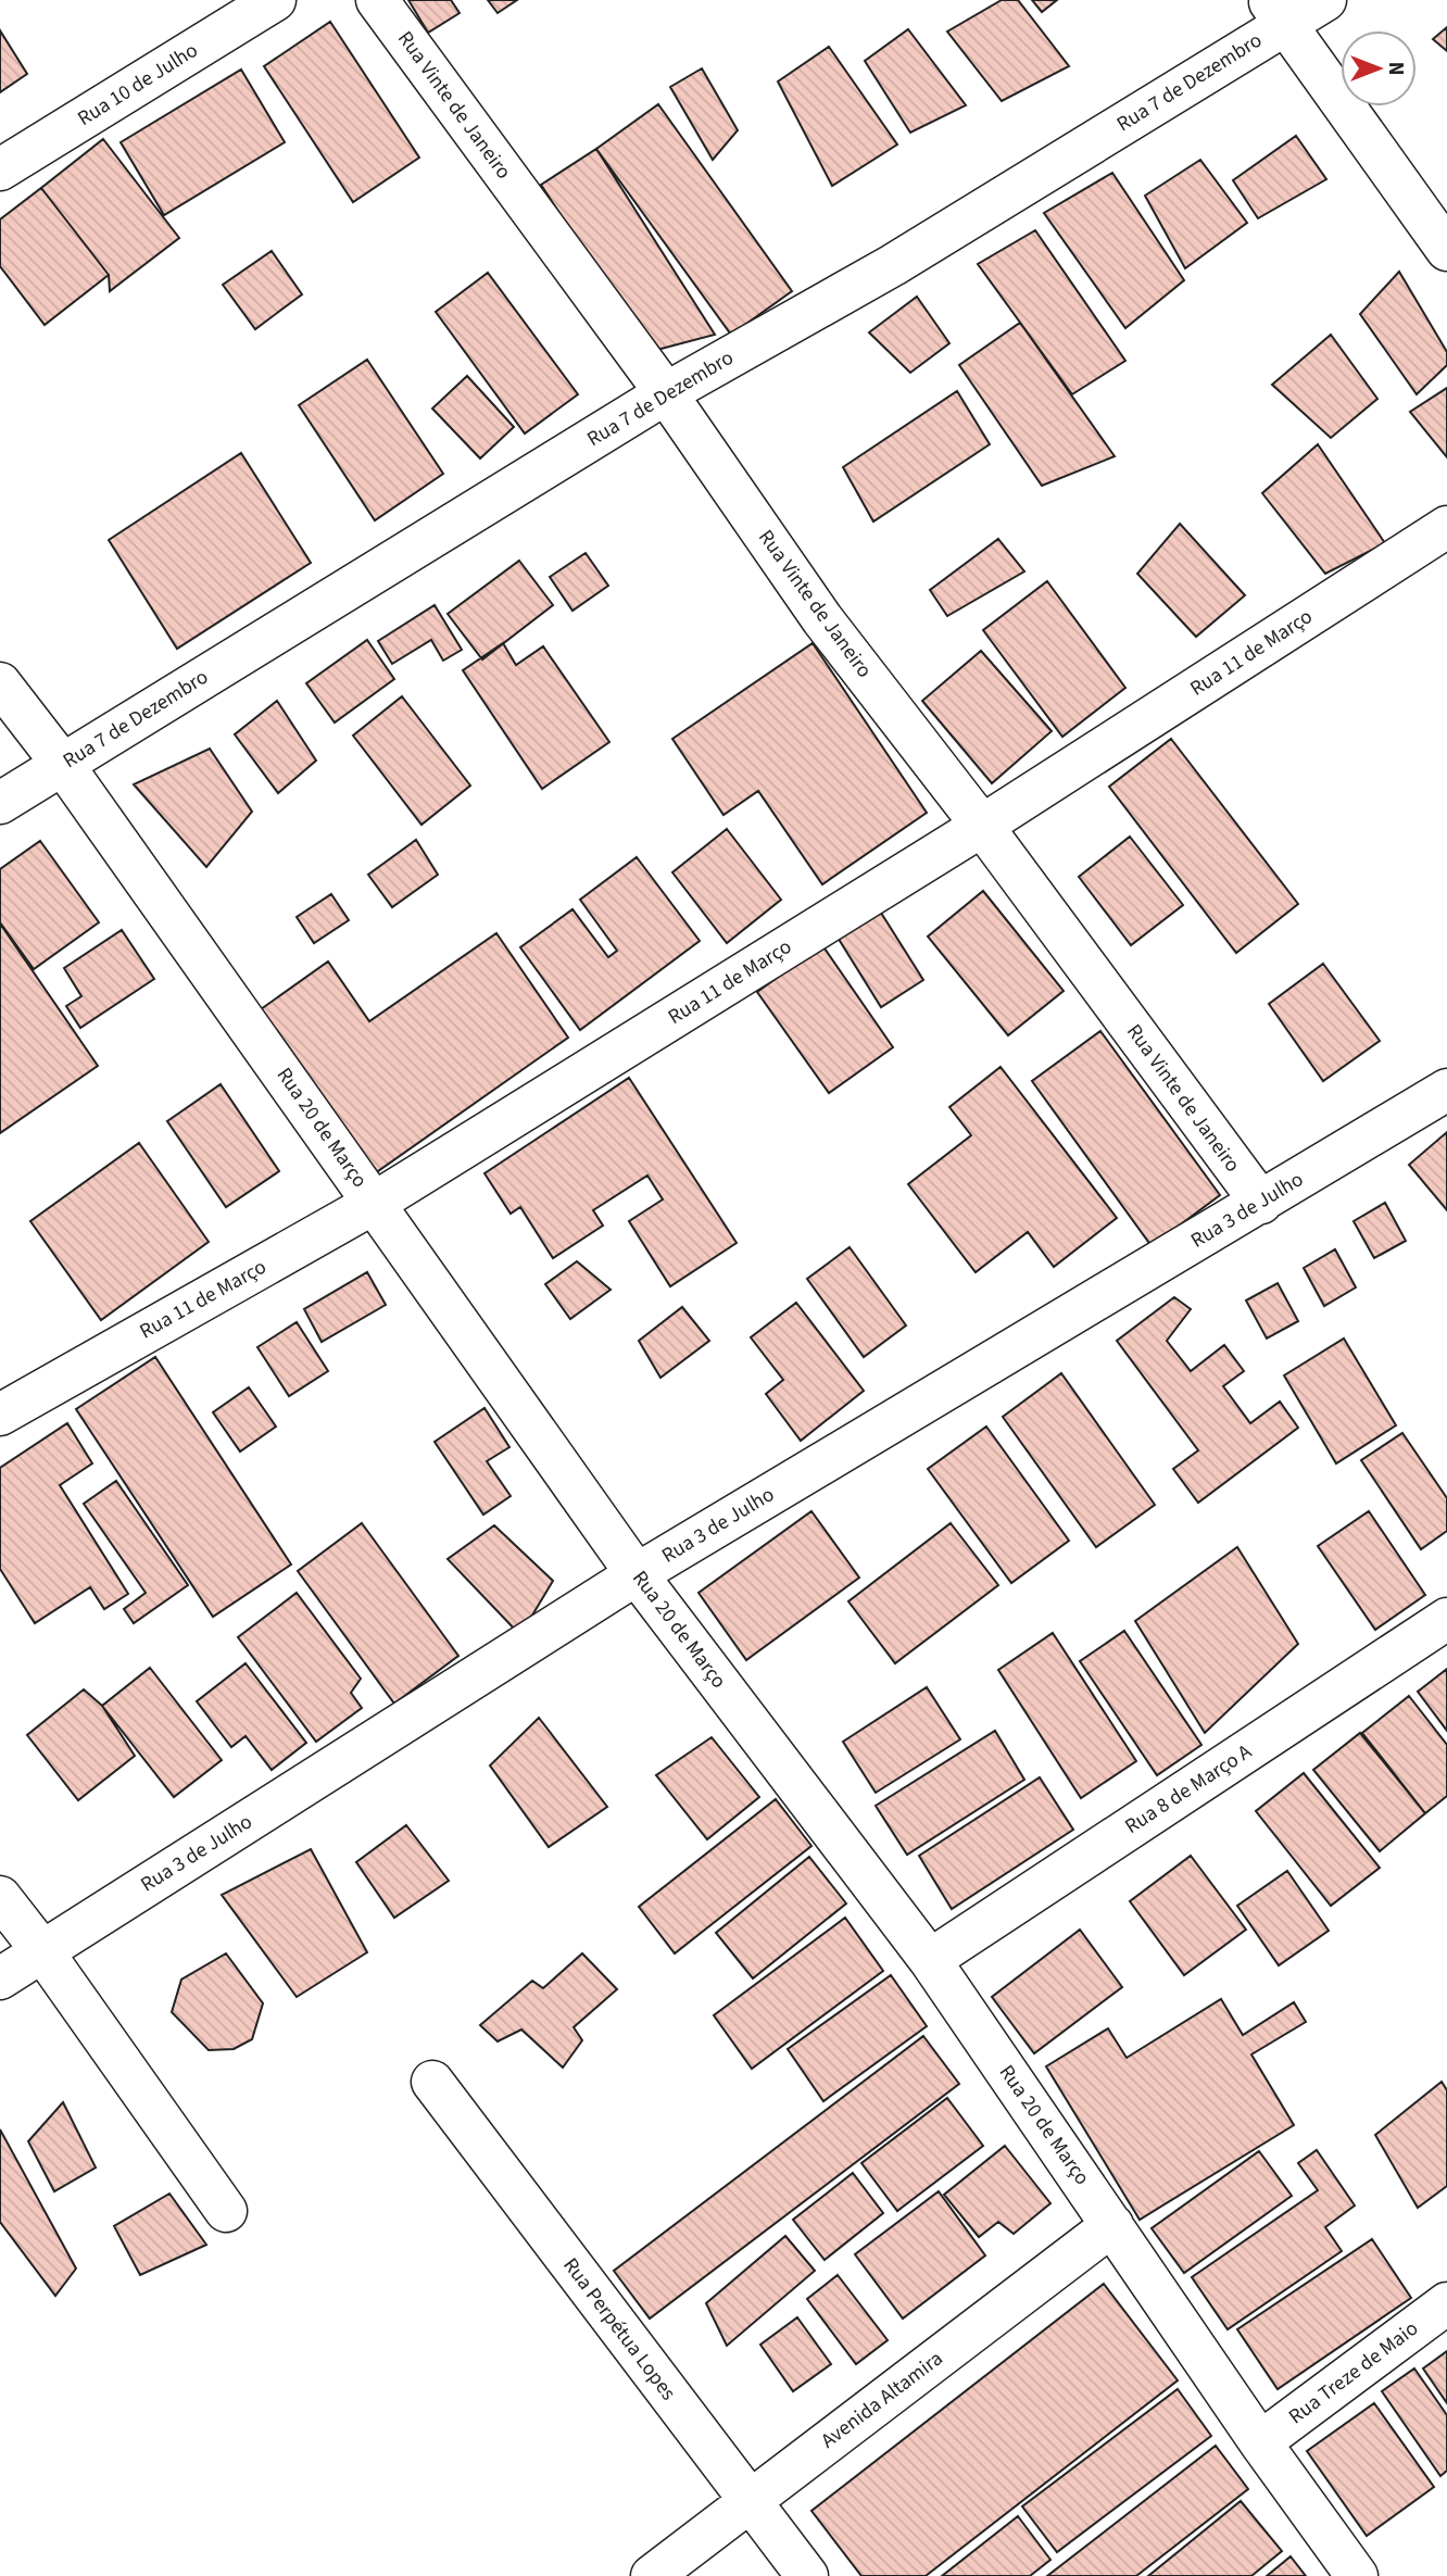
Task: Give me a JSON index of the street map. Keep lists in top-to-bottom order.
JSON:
{
  "streets": {
    "street": [
      "Rua 7 de Dezembro",
      "Rua 10 de Julho",
      "Rua Vinte de Janeiro",
      "Rua 11 de Março",
      "Rua 20 de Março",
      "Rua 3 de Julho",
      "Rua 8 de Março A",
      "Rua Perpétua Lopes",
      "Rua Treze de Maio",
      "Avenida Altamira"
    ]
  },
  "crossings": [
    ["Rua 7 de Dezembro", "Rua Vinte de Janeiro"],
    ["Rua 7 de Dezembro", "Rua 20 de Março"],
    ["Rua Vinte de Janeiro", "Rua 11 de Março"],
    ["Rua Vinte de Janeiro", "Rua 3 de Julho"],
    ["Rua 11 de Março", "Rua 20 de Março"],
    ["Rua 20 de Março", "Rua 3 de Julho"],
    ["Rua 20 de Março", "Rua 8 de Março A"],
    ["Rua 20 de Março", "Rua Treze de Maio"],
    ["Rua 20 de Março", "Avenida Altamira"],
    ["Rua Perpétua Lopes", "Avenida Altamira"]
  ],
  "north": "right"
}
